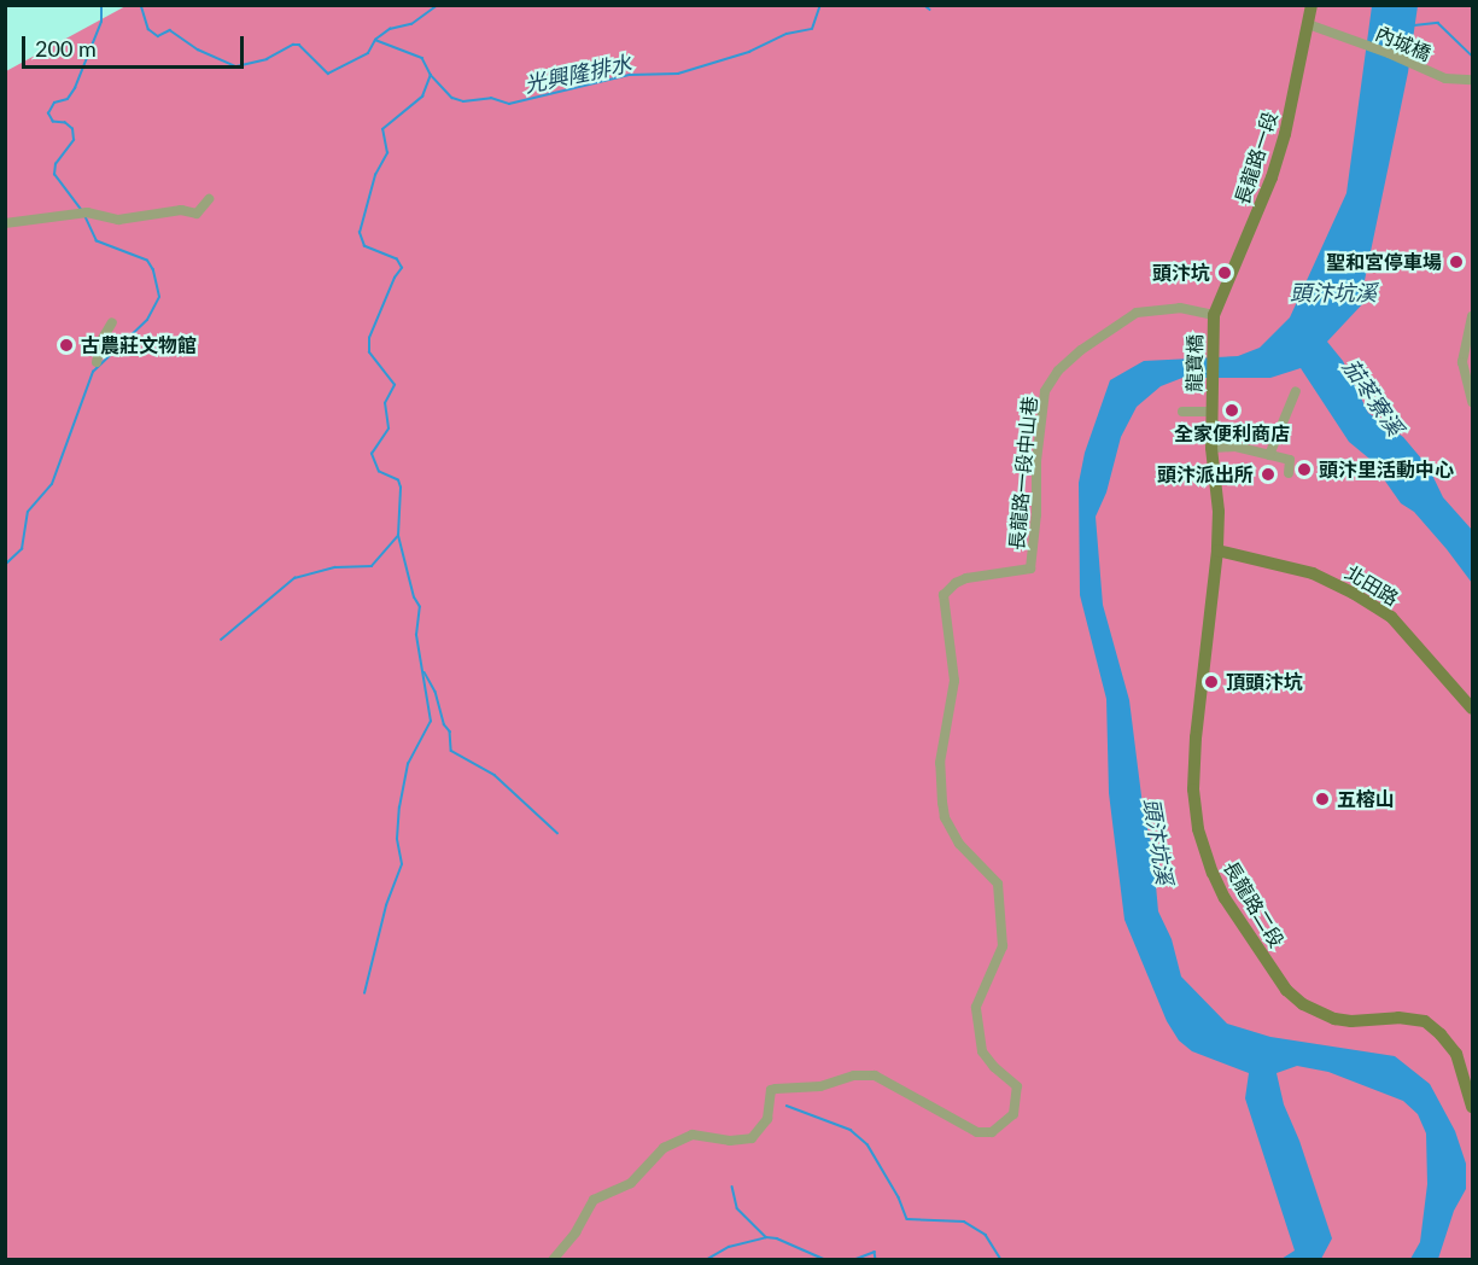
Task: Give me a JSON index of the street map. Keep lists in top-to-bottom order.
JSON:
{
  "streets": {
    "main road": [
      "長龍路一段",
      "龍寶橋",
      "北田路",
      "長龍路二段"
    ],
    "street": ["內城橋", "長龍路一段中山巷"]
  },
  "crossings": [
    ["內城橋", "長龍路一段"],
    ["長龍路一段", "龍寶橋"],
    ["長龍路一段", "長龍路一段中山巷"],
    ["龍寶橋", "長龍路一段中山巷"],
    ["龍寶橋", "長龍路二段"],
    ["北田路", "長龍路二段"]
  ],
  "water": ["光興隆排水", "頭汴坑溪", "茄苳寮溪"],
  "places": [
    "聖和宮停車場",
    "頭汴坑",
    "古農莊文物館",
    "全家便利商店",
    "頭汴里活動中心",
    "頭汴派出所",
    "頂頭汴坑",
    "五榕山"
  ],
  "scale_bar": "200 m"
}
